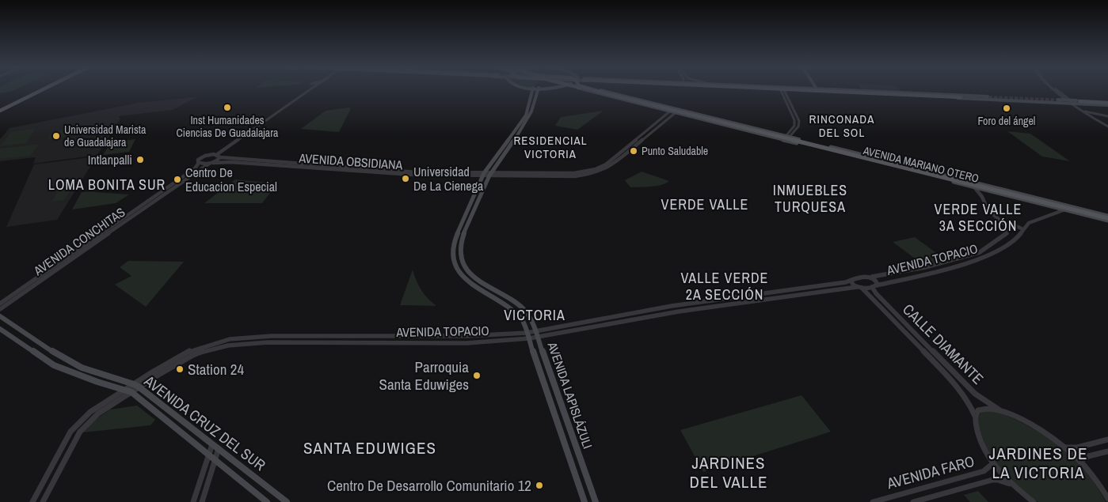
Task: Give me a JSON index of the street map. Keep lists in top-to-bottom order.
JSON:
{
  "streets": {
    "main road": ["AVENIDA MARIANO OTERO", "AVENIDA LAPISLÁZULI", "AVENIDA CRUZ DEL SUR"],
    "street": [
      "AVENIDA OBSIDIANA",
      "AVENIDA CONCHITAS",
      "AVENIDA TOPACIO",
      "CALLE DIAMANTE",
      "AVENIDA FARO"
    ]
  },
  "crossings": [
    ["AVENIDA OBSIDIANA", "AVENIDA MARIANO OTERO"],
    ["AVENIDA OBSIDIANA", "AVENIDA CONCHITAS"],
    ["AVENIDA OBSIDIANA", "AVENIDA LAPISLÁZULI"],
    ["AVENIDA MARIANO OTERO", "AVENIDA TOPACIO"],
    ["AVENIDA TOPACIO", "CALLE DIAMANTE"],
    ["AVENIDA TOPACIO", "AVENIDA LAPISLÁZULI"],
    ["AVENIDA TOPACIO", "AVENIDA CRUZ DEL SUR"],
    ["CALLE DIAMANTE", "AVENIDA FARO"]
  ],
  "districts": [
    "RINCONADA DEL SOL",
    "RESIDENCIAL VICTORIA",
    "LOMA BONITA SUR",
    "INMUEBLES TURQUESA",
    "VERDE VALLE",
    "VERDE VALLE 3A SECCIÓN",
    "VALLE VERDE 2A SECCIÓN",
    "VICTORIA",
    "SANTA EDUWIGES",
    "JARDINES DE LA VICTORIA",
    "JARDINES DEL VALLE"
  ],
  "places": [
    "Inst Humanidades Ciencias De Guadalajara",
    "Foro del ángel",
    "Universidad Marista de Guadalajara",
    "Punto Saludable",
    "Intlanpalli",
    "Universidad De La Cienega",
    "Centro De Educacion Especial",
    "Station 24",
    "Parroquia Santa Eduwiges",
    "Centro De Desarrollo Comunitario 12"
  ]
}
